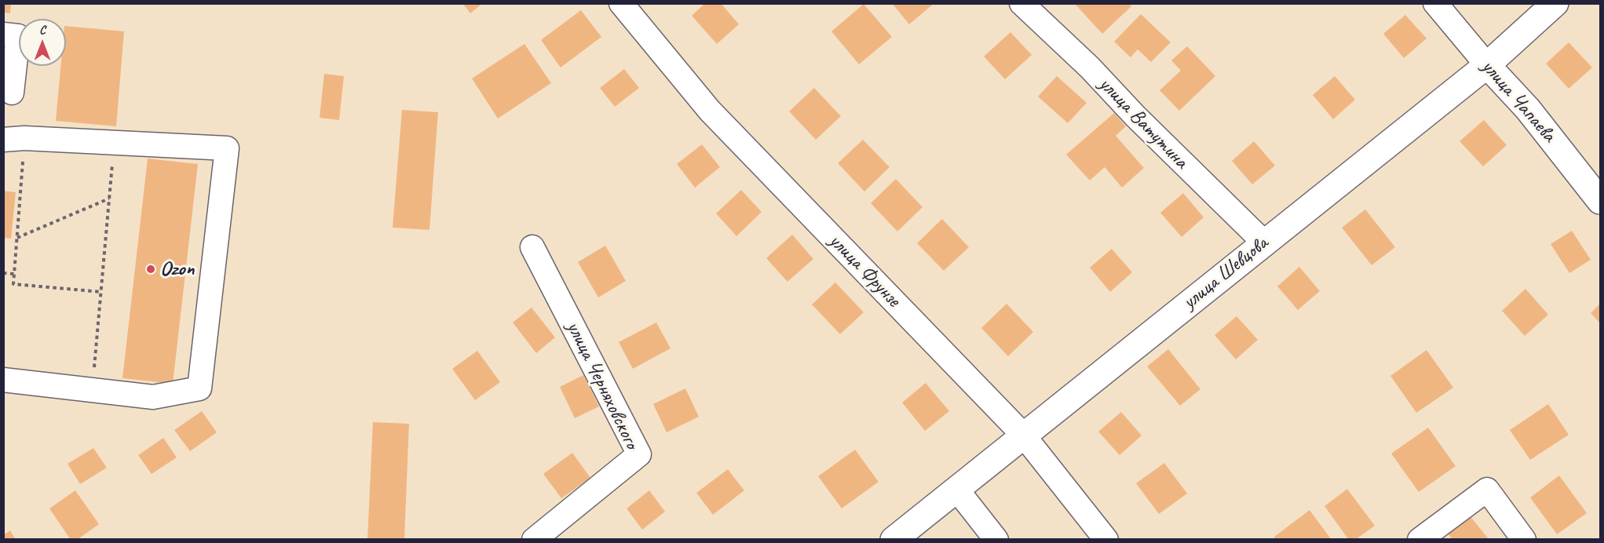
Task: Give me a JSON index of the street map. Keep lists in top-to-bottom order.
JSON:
{
  "streets": {
    "main road": ["улица Чапаева", "улица Шевцова"],
    "street": ["улица Ватутина", "улица Фрунзе", "улица Черняховского"]
  },
  "crossings": [
    ["улица Чапаева", "улица Шевцова"],
    ["улица Ватутина", "улица Шевцова"],
    ["улица Фрунзе", "улица Шевцова"]
  ],
  "places": ["Ozon"],
  "north": "top"
}
